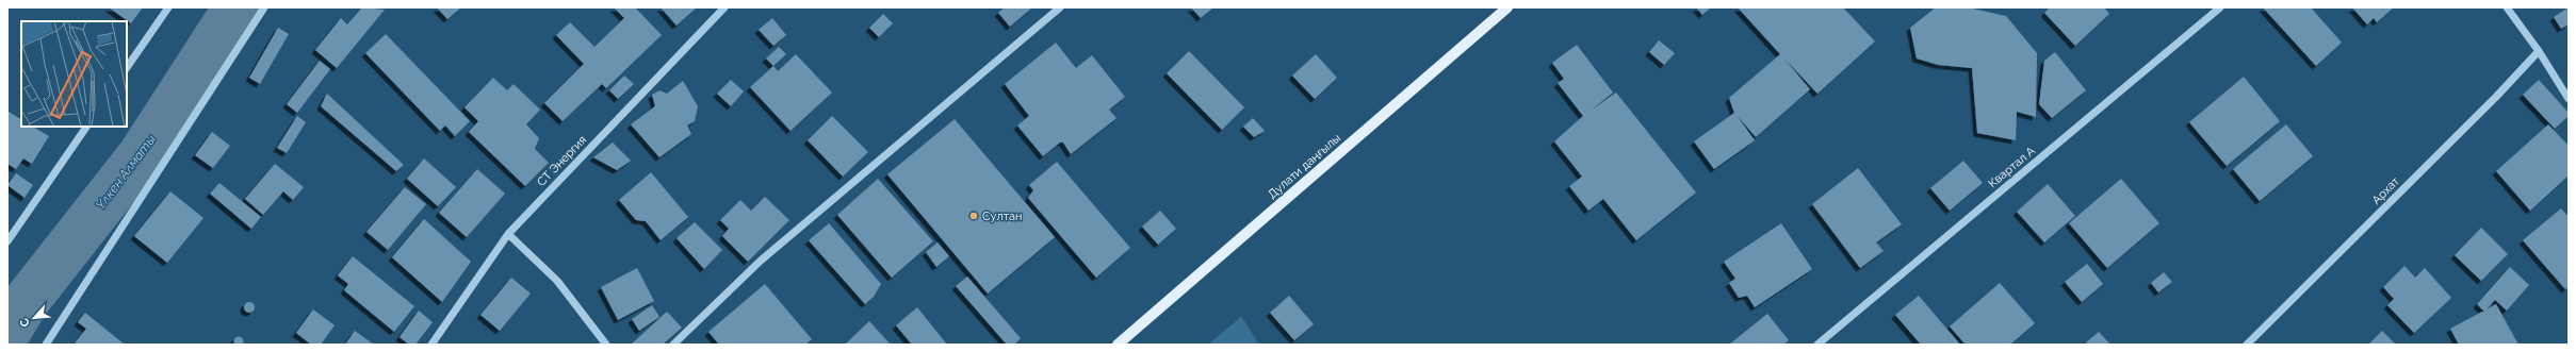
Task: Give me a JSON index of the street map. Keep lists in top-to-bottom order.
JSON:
{
  "streets": {
    "main road": ["Дулати даңғылы"],
    "street": ["СТ Энергия", "Квартал А", "Архат"]
  },
  "water": ["Үлкен Алматы"],
  "places": ["Султан"],
  "north": "bottom left"
}
